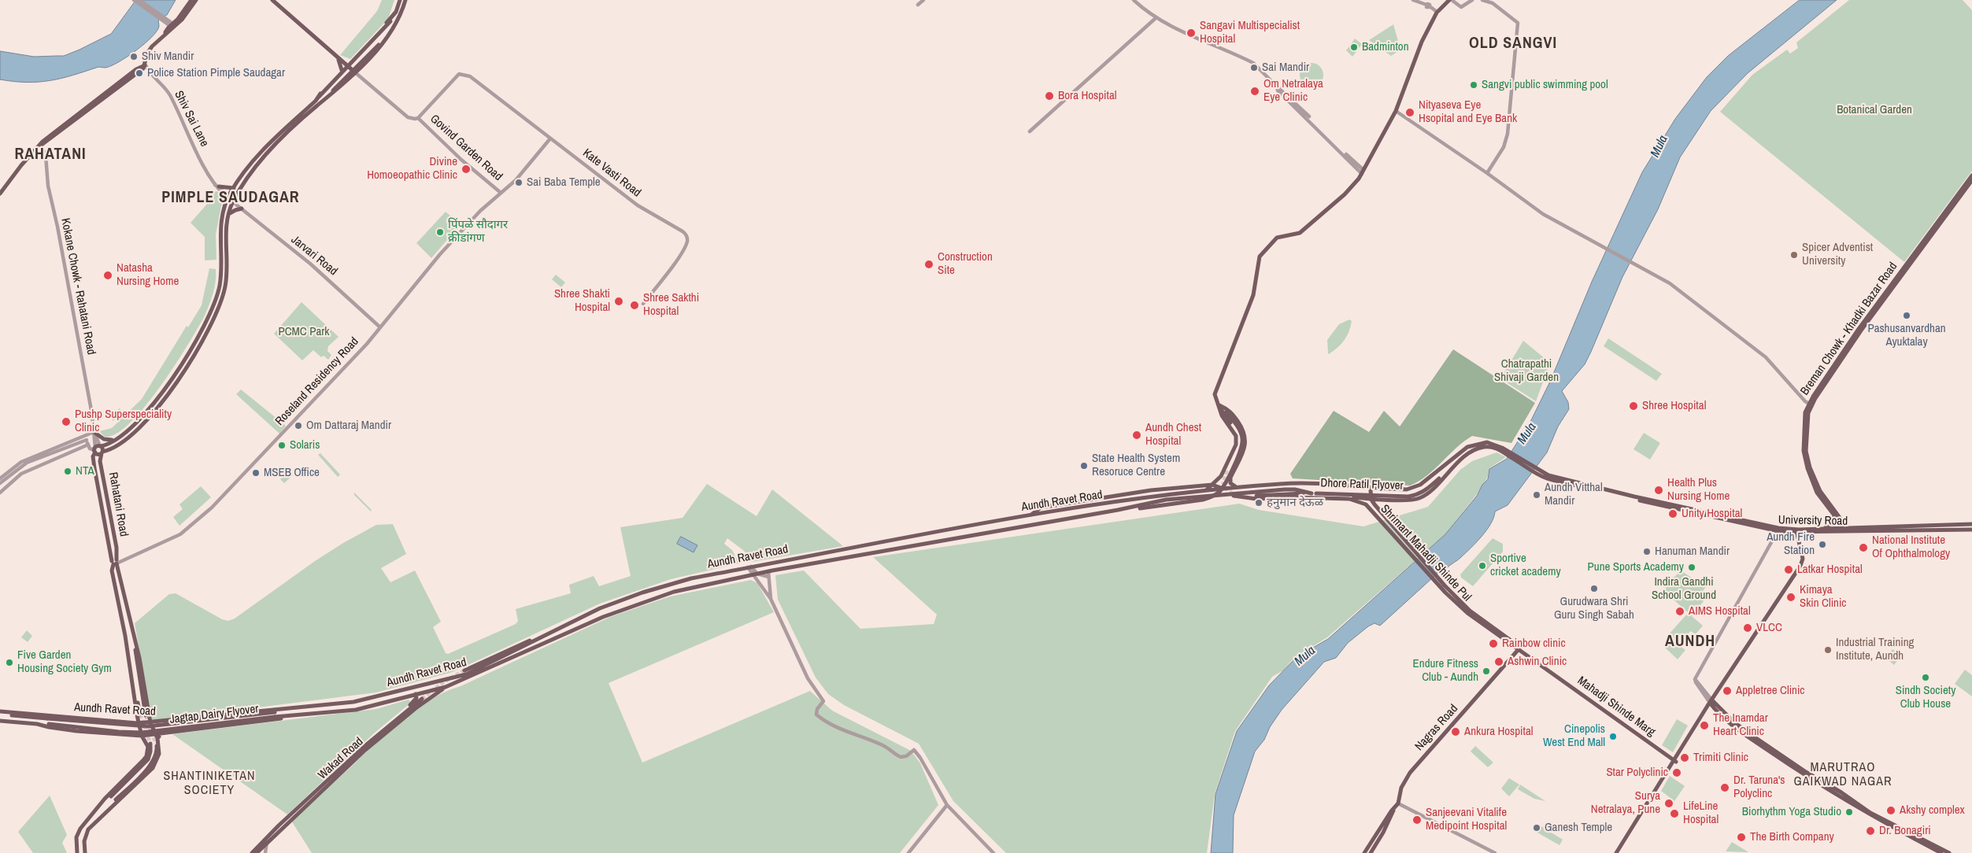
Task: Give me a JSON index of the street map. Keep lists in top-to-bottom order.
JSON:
{
  "streets": {
    "main road": [
      "Breman Chowk - Khadki Bazar Road",
      "Dhore Patil Flyover",
      "Aundh Ravet Road",
      "Rahatani Road",
      "University Road",
      "Shrimant Mahadji Shinde Pul",
      "Mahadji Shinde Marg",
      "Jagtap Dairy Flyover",
      "Nagras Road",
      "Wakad Road"
    ],
    "street": [
      "Shiv Sai Lane",
      "Govind Garden Road",
      "Kate Vasti Road",
      "Jarvari Road",
      "Kokane Chowk - Rahatani Road",
      "Roseland Residency Road"
    ]
  },
  "crossings": [
    ["Shiv Sai Lane", "Jarvari Road"],
    ["Govind Garden Road", "Kate Vasti Road"],
    ["Govind Garden Road", "Roseland Residency Road"],
    ["Kate Vasti Road", "Roseland Residency Road"],
    ["Jarvari Road", "Roseland Residency Road"],
    ["Breman Chowk - Khadki Bazar Road", "University Road"],
    ["Roseland Residency Road", "Rahatani Road"],
    ["Dhore Patil Flyover", "Aundh Ravet Road"],
    ["Aundh Ravet Road", "University Road"],
    ["Aundh Ravet Road", "Jagtap Dairy Flyover"],
    ["Aundh Ravet Road", "Wakad Road"],
    ["Shrimant Mahadji Shinde Pul", "Mahadji Shinde Marg"],
    ["Mahadji Shinde Marg", "Nagras Road"]
  ],
  "districts": [
    "OLD SANGVI",
    "RAHATANI",
    "PIMPLE SAUDAGAR",
    "AUNDH",
    "MARUTRAO GAIKWAD NAGAR",
    "SHANTINIKETAN SOCIETY"
  ],
  "water": ["Mula"],
  "parks": [
    "Botanical Garden",
    "PCMC Park",
    "Chatrapathi Shivaji Garden",
    "Indira Gandhi School Ground"
  ],
  "places": [
    "Sangavi Multispecialist Hospital",
    "Badminton",
    "Shiv Mandir",
    "Sai Mandir",
    "Police Station Pimple Saudagar",
    "Sangvi public swimming pool",
    "Om Netralaya Eye Clinic",
    "Bora Hospital",
    "Nityaseva Eye Hsopital and Eye Bank",
    "Divine Homoeopathic Clinic",
    "Sai Baba Temple",
    "पिंपळे सौदागर क्रीडांगण",
    "Spicer Adventist University",
    "Construction Site",
    "Natasha Nursing Home",
    "Shree Shakti Hospital",
    "Shree Sakthi Hospital",
    "Pashusanvardhan Ayuktalay",
    "Shree Hospital",
    "Pushp Superspeciality Clinic",
    "Om Dattaraj Mandir",
    "Aundh Chest Hospital",
    "Solaris",
    "State Health System Resoruce Centre",
    "NTA",
    "MSEB Office",
    "Health Plus Nursing Home",
    "Aundh Vitthal Mandir",
    "हनुमान देऊळ",
    "Unity Hospital",
    "Aundh Fire Station",
    "National Institute Of Ophthalmology",
    "Hanuman Mandir",
    "Sportive cricket academy",
    "Pune Sports Academy",
    "Latkar Hospital",
    "Gurudwara Shri Guru Singh Sabah",
    "Kimaya Skin Clinic",
    "AIMS Hospital",
    "VLCC",
    "Rainbow clinic",
    "Industrial Training Institute, Aundh",
    "Ashwin Clinic",
    "Five Garden Housing Society Gym",
    "Endure Fitness Club - Aundh",
    "Sindh Society Club House",
    "Appletree Clinic",
    "The Inamdar Heart Clinic",
    "Ankura Hospital",
    "Cinepolis West End Mall",
    "Trimiti Clinic",
    "Star Polyclinic",
    "Dr. Taruna's Polyclinc",
    "Surya Netralaya, Pune",
    "Akshy complex",
    "Biorhythm Yoga Studio",
    "LifeLine Hospital",
    "Sanjeevani Vitalife Medipoint Hospital",
    "Ganesh Temple",
    "Dr. Bonagiri",
    "The Birth Company"
  ]
}
